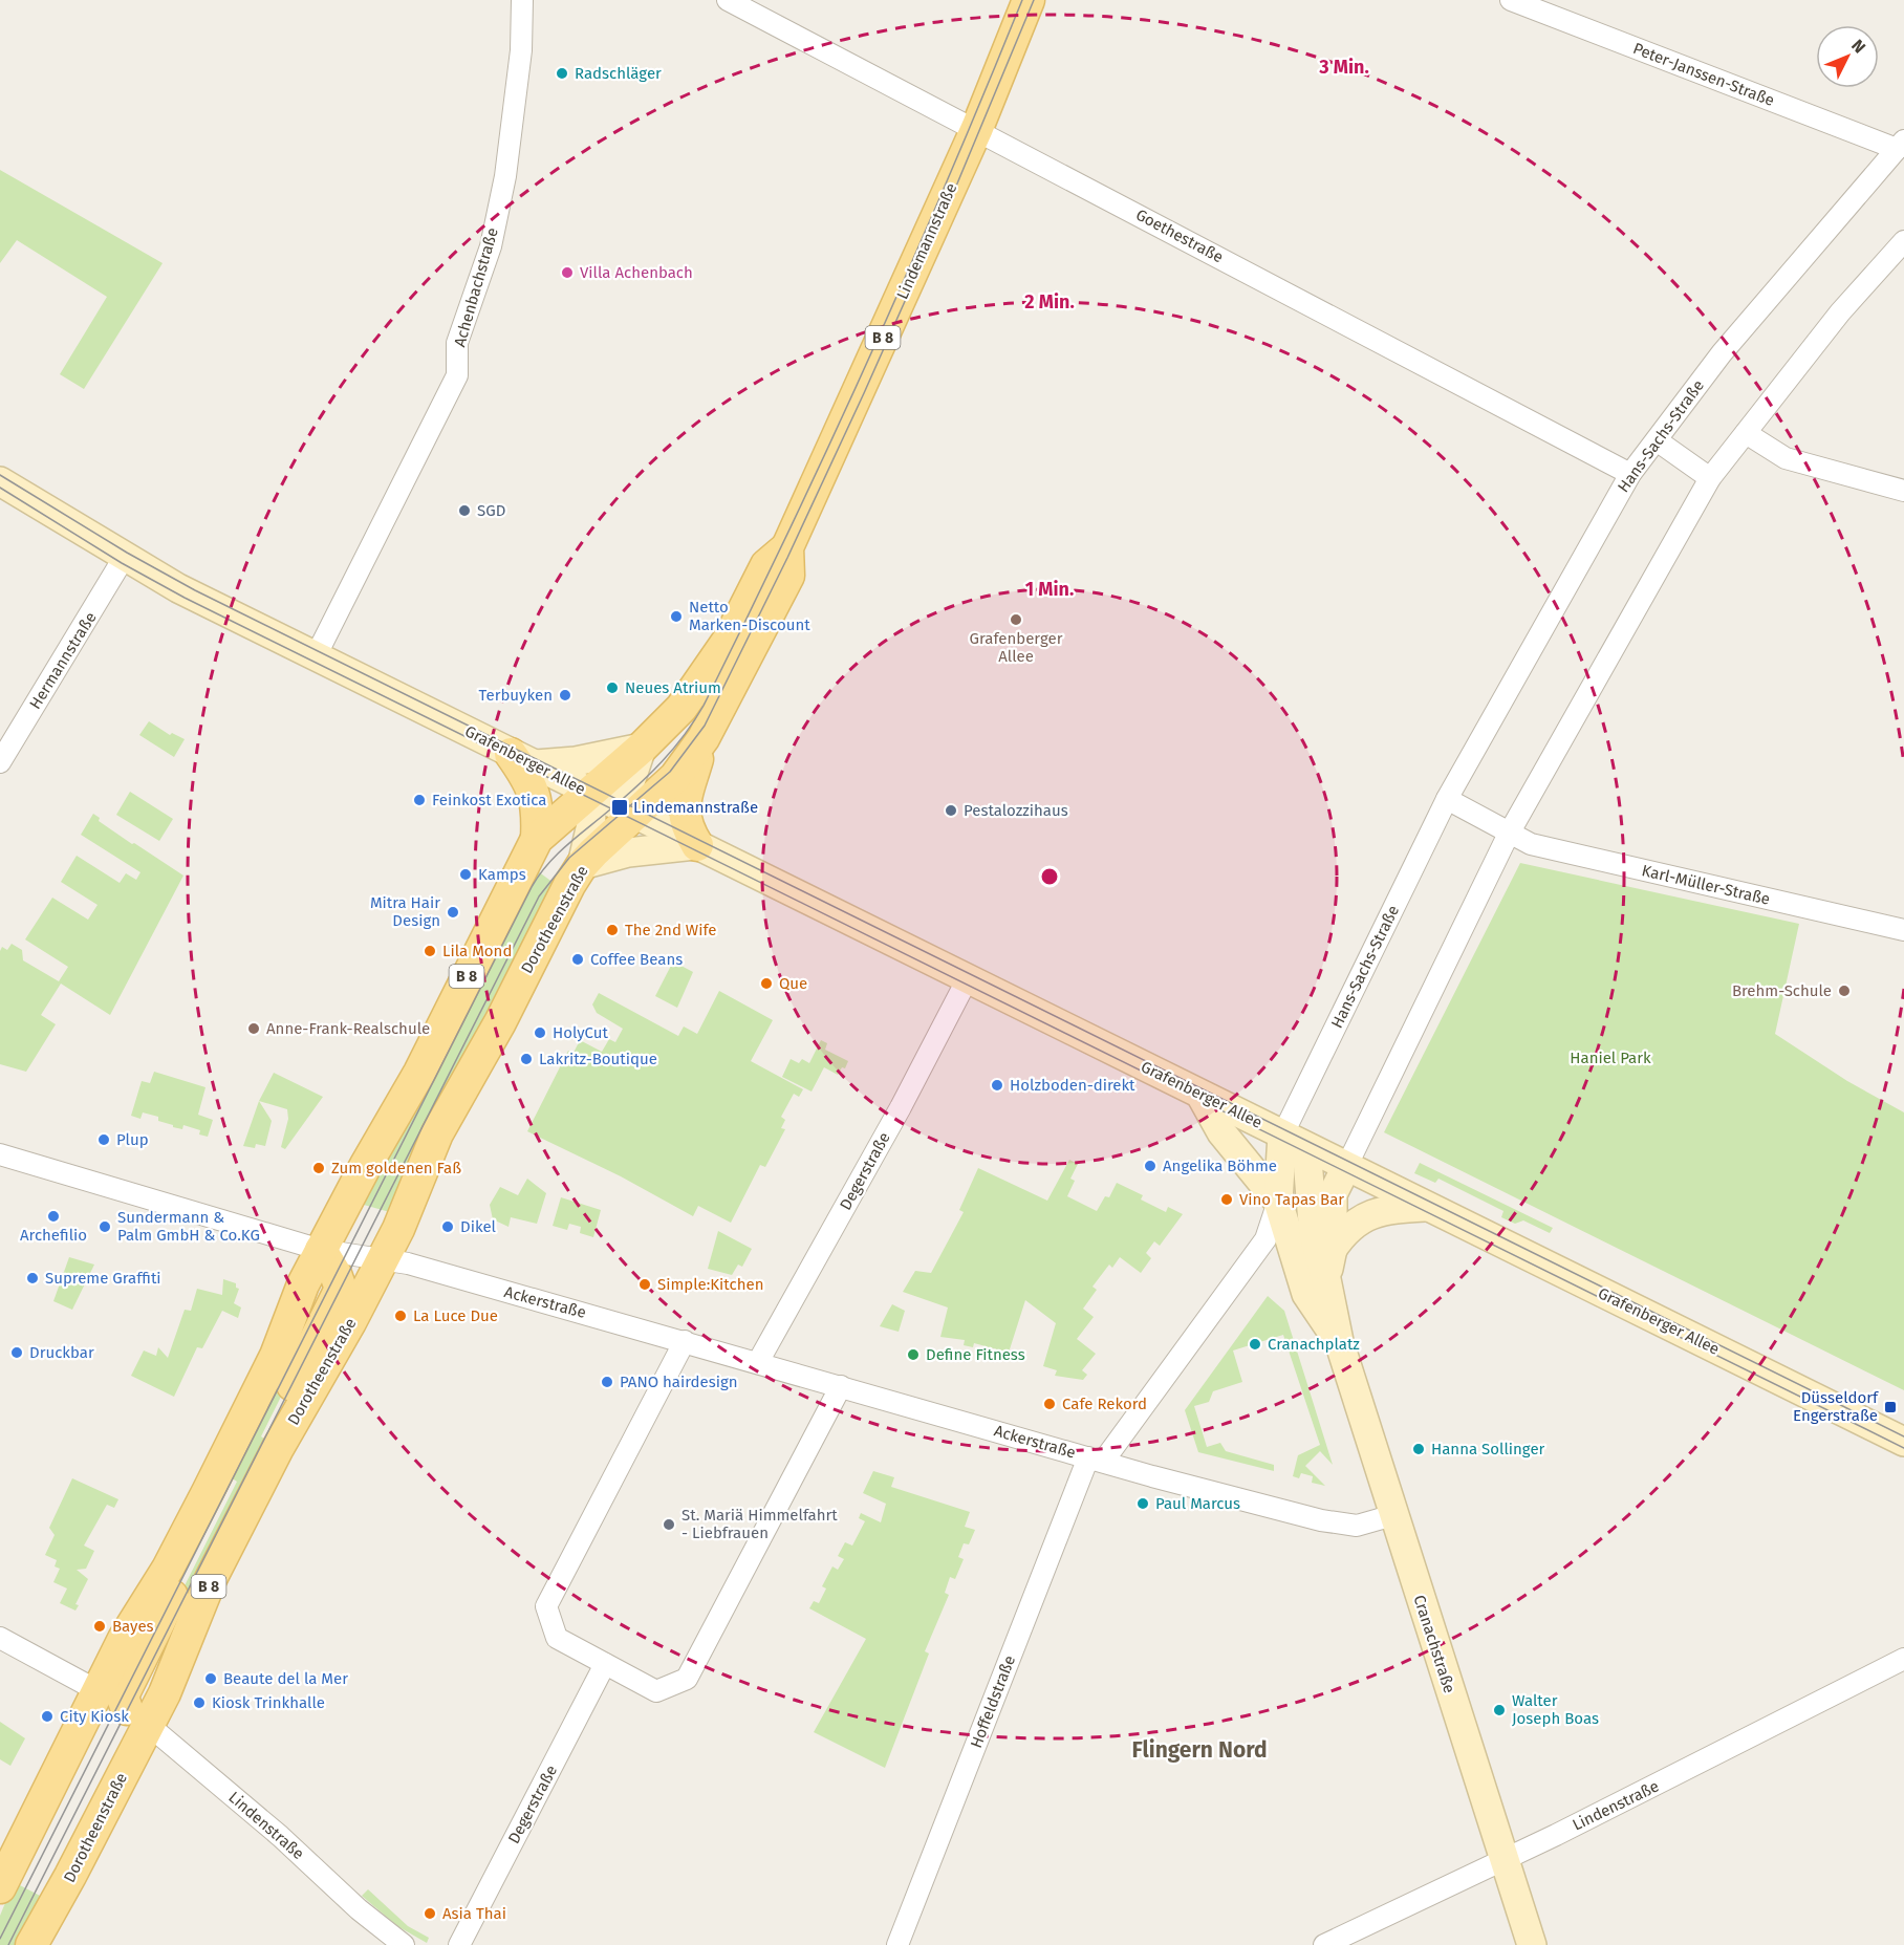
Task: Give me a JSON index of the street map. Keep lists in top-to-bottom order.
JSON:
{
  "streets": {
    "main road": [
      "Lindemannstraße",
      "B 8",
      "Grafenberger Allee",
      "Dorotheenstraße",
      "Cranachstraße"
    ],
    "street": [
      "Peter-Janssen-Straße",
      "Goethestraße",
      "Achenbachstraße",
      "Hans-Sachs-Straße",
      "Hermannstraße",
      "Karl-Müller-Straße",
      "Degerstraße",
      "Ackerstraße",
      "Hoffeldstraße",
      "Lindenstraße"
    ]
  },
  "crossings": [
    ["Peter-Janssen-Straße", "Hans-Sachs-Straße"],
    ["Goethestraße", "Lindemannstraße"],
    ["Goethestraße", "Hans-Sachs-Straße"],
    ["Lindemannstraße", "B 8"],
    ["Lindemannstraße", "Grafenberger Allee"],
    ["Lindemannstraße", "Dorotheenstraße"],
    ["Achenbachstraße", "Grafenberger Allee"],
    ["B 8", "Grafenberger Allee"],
    ["B 8", "Dorotheenstraße"],
    ["B 8", "Ackerstraße"],
    ["Hans-Sachs-Straße", "Grafenberger Allee"],
    ["Hans-Sachs-Straße", "Cranachstraße"],
    ["Hermannstraße", "Grafenberger Allee"],
    ["Grafenberger Allee", "Dorotheenstraße"],
    ["Grafenberger Allee", "Degerstraße"],
    ["Grafenberger Allee", "Cranachstraße"],
    ["Dorotheenstraße", "Ackerstraße"],
    ["Dorotheenstraße", "Lindenstraße"],
    ["Degerstraße", "Ackerstraße"],
    ["Ackerstraße", "Hoffeldstraße"],
    ["Cranachstraße", "Hoffeldstraße"],
    ["Cranachstraße", "Lindenstraße"]
  ],
  "districts": ["Flingern Nord"],
  "parks": ["Haniel Park"],
  "places": {
    "other": [
      "Radschläger",
      "Villa Achenbach",
      "SGD",
      "Netto Marken-Discount",
      "Grafenberger Allee",
      "Neues Atrium",
      "Terbuyken",
      "Feinkost Exotica",
      "Pestalozzihaus",
      "Kamps",
      "Mitra Hair Design",
      "The 2nd Wife",
      "Lila Mond",
      "Coffee Beans",
      "Que",
      "Brehm-Schule",
      "Anne-Frank-Realschule",
      "HolyCut",
      "Lakritz-Boutique",
      "Holzboden-direkt",
      "Plup",
      "Angelika Böhme",
      "Zum goldenen Faß",
      "Vino Tapas Bar",
      "Archefilio",
      "Sundermann & Palm GmbH & Co.KG",
      "Dikel",
      "Supreme Graffiti",
      "Simple:Kitchen",
      "La Luce Due",
      "Cranachplatz",
      "Druckbar",
      "Define Fitness",
      "PANO hairdesign",
      "Cafe Rekord",
      "Hanna Sollinger",
      "Paul Marcus",
      "St. Mariä Himmelfahrt - Liebfrauen",
      "Bayes",
      "Beaute del la Mer",
      "Kiosk Trinkhalle",
      "Walter Joseph Boas",
      "City Kiosk",
      "Asia Thai"
    ],
    "transit": ["Lindemannstraße", "Düsseldorf Engerstraße"]
  },
  "north": "top right",
  "rings": ["3 Min.", "2 Min.", "1 Min."]
}
